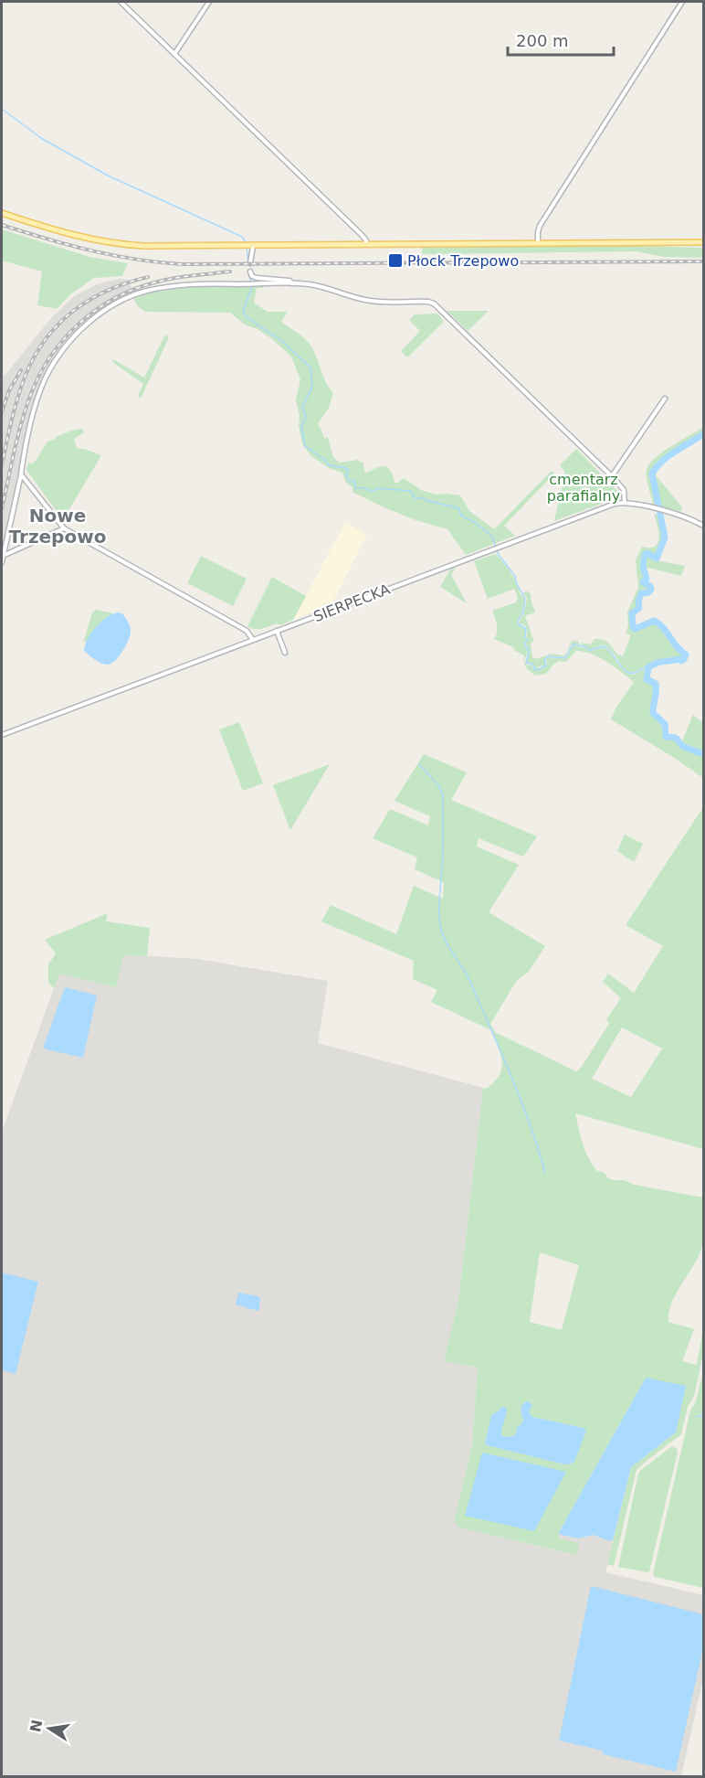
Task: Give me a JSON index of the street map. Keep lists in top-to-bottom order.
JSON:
{
  "streets": {
    "street": ["SIERPECKA"]
  },
  "districts": ["Nowe Trzepowo"],
  "parks": ["cmentarz parafialny"],
  "places": {
    "transit": ["Płock Trzepowo"]
  },
  "scale_bar": "200 m",
  "north": "left"
}
